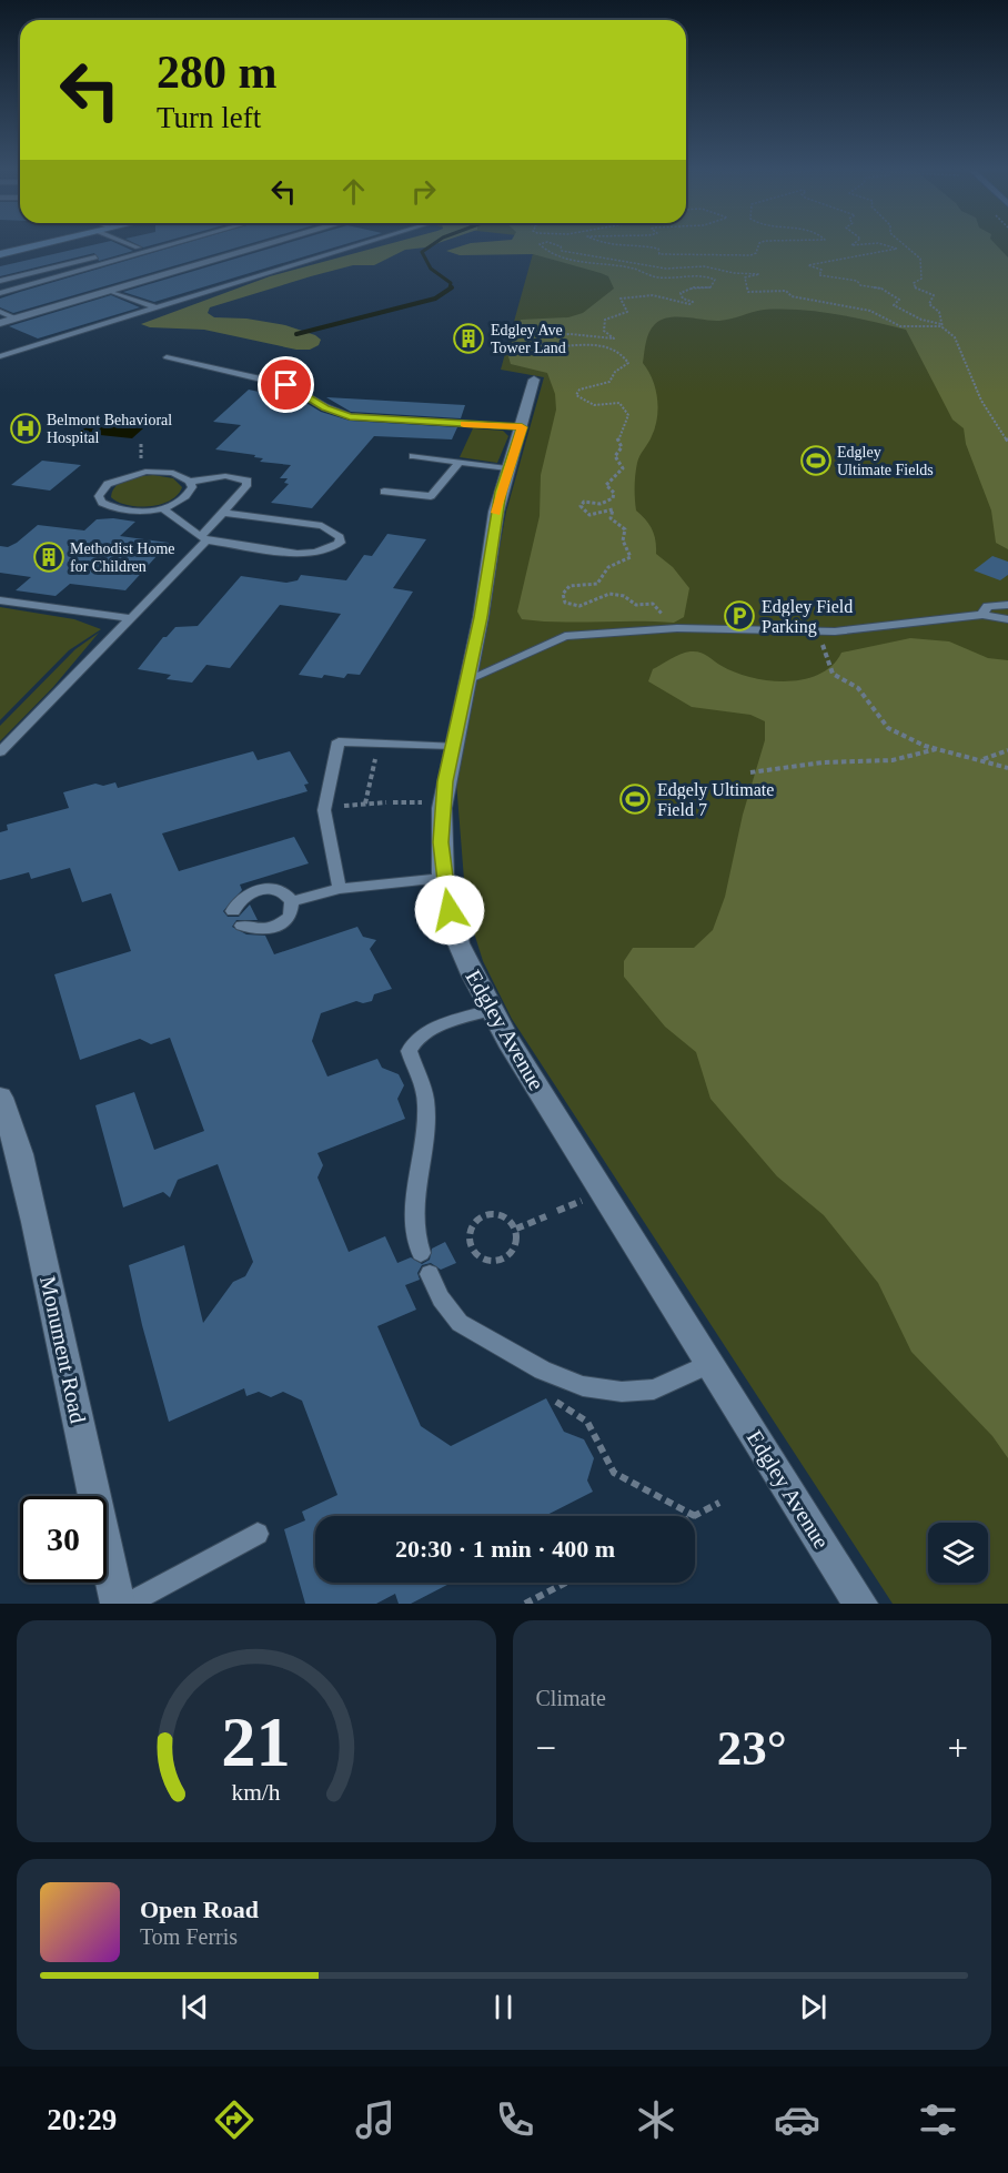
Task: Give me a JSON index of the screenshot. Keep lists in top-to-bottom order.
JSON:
{
  "streets": {
    "street": ["Edgley Avenue", "Monument Road"]
  },
  "places": {
    "building": ["Edgley Ave Tower Land", "Methodist Home for Children"],
    "hospital": ["Belmont Behavioral Hospital"],
    "sports": ["Edgley Ultimate Fields", "Edgely Ultimate Field 7"],
    "parking": ["Edgley Field Parking"]
  },
  "page": {
    "turn": ["280 m", "Turn left"],
    "limit": "30",
    "trip": "20:30 · 1 min · 400 m",
    "tile": "Climate",
    "heat": ["−", "23°", "+"],
    "song": ["Open Road", "Tom Ferris"],
    "tabs": "20:29",
    "gauge": ["21", "km/h"]
  }
}
